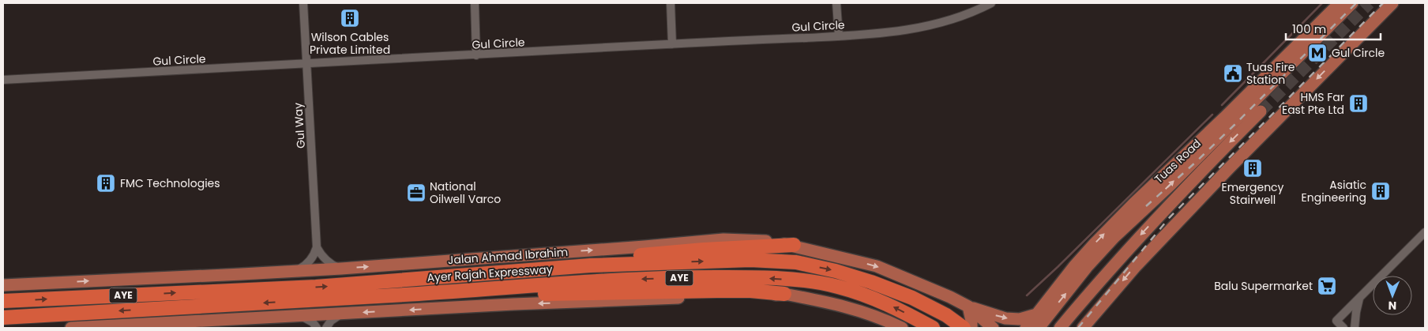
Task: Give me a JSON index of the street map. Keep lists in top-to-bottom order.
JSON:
{
  "streets": {
    "highway": ["Ayer Rajah Expressway", "AYE"],
    "main road": ["Tuas Road", "Jalan Ahmad Ibrahim"],
    "street": ["Gul Circle", "Gul Way"]
  },
  "crossings": [
    ["Gul Circle", "Gul Way"]
  ],
  "places": {
    "building": [
      "Wilson Cables Private Limited",
      "HMS Far East Pte Ltd",
      "Emergency Stairwell",
      "FMC Technologies",
      "Asiatic Engineering"
    ],
    "metro station": ["Gul Circle"],
    "public building": ["Tuas Fire Station"],
    "office": ["National Oilwell Varco"],
    "supermarket": ["Balu Supermarket"]
  },
  "scale_bar": "100 m",
  "north": "bottom"
}
